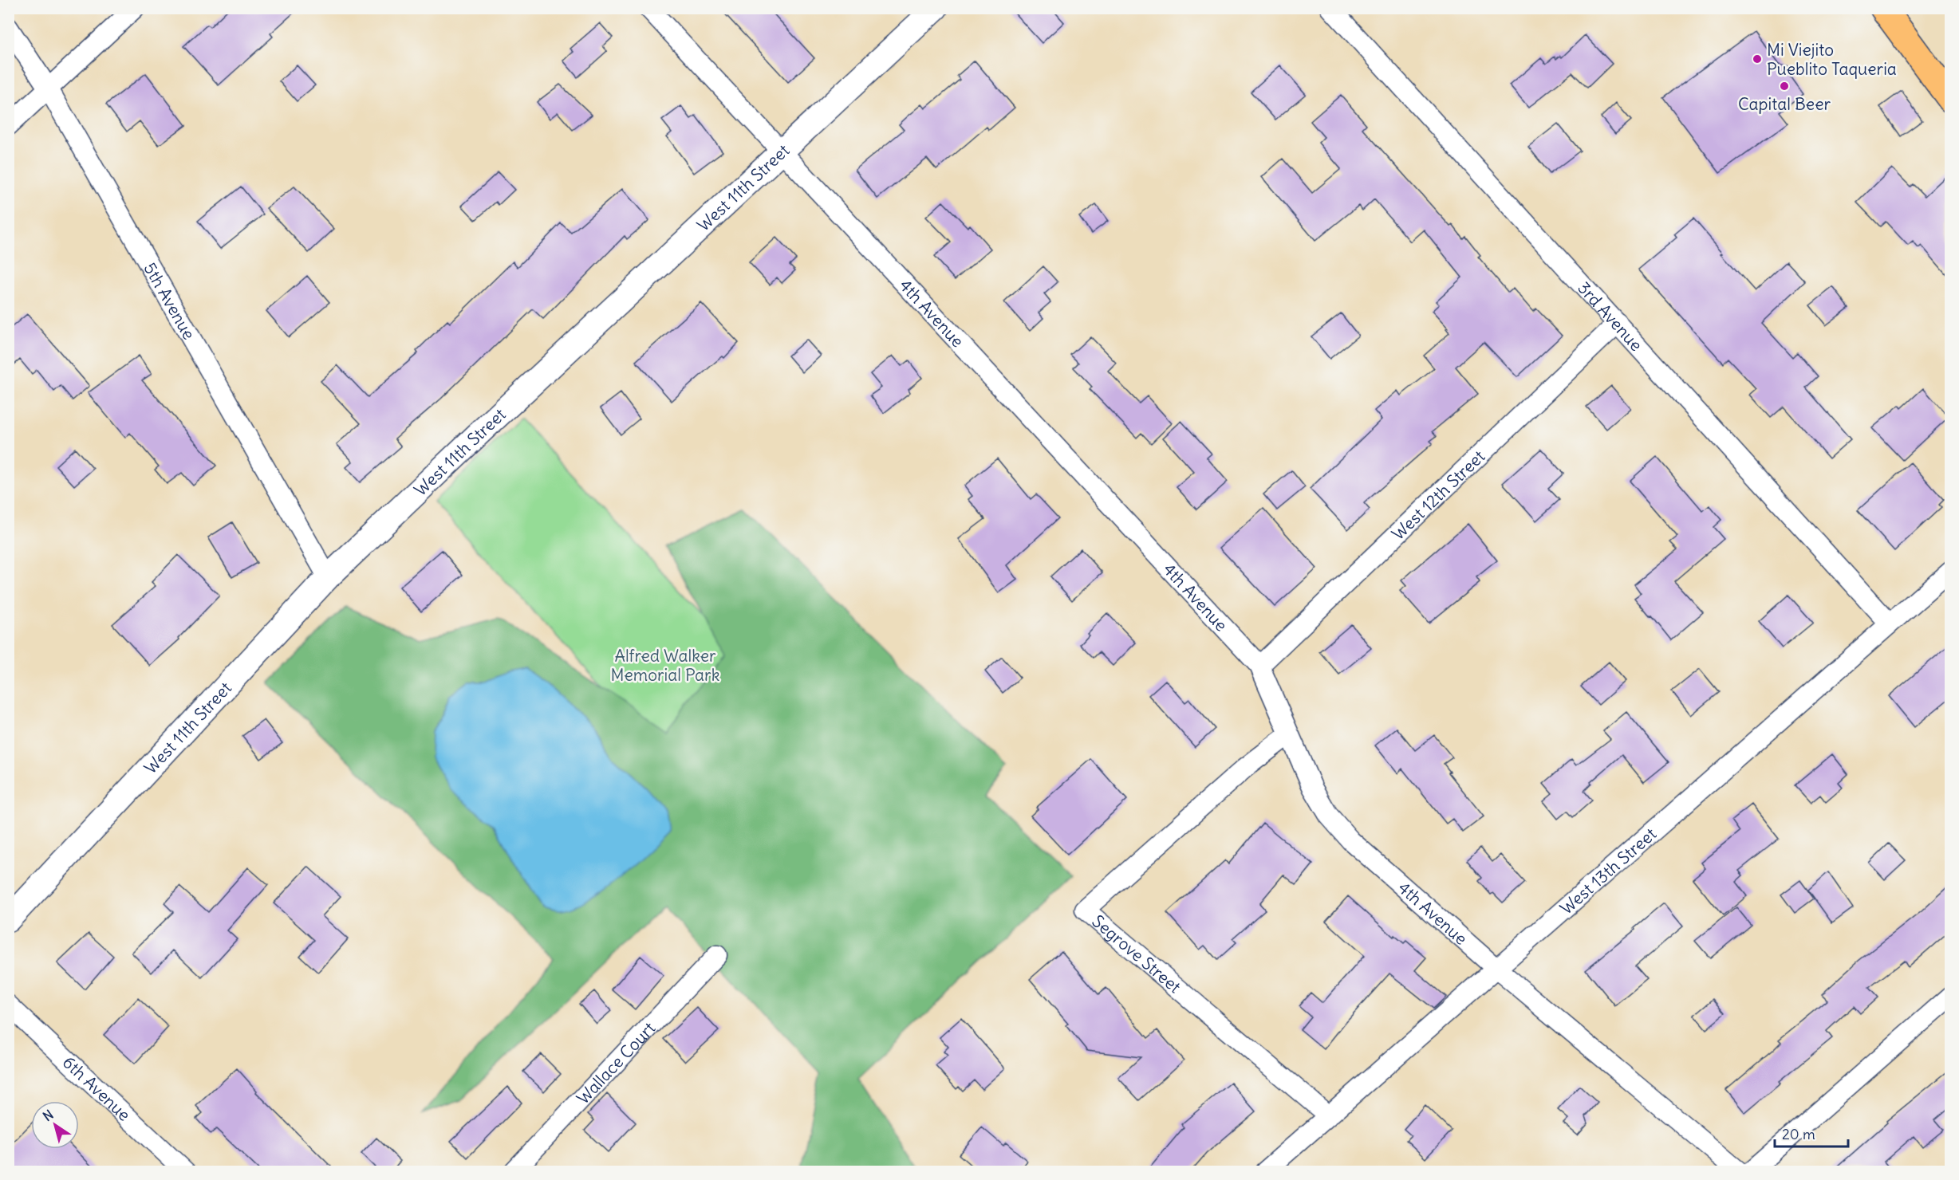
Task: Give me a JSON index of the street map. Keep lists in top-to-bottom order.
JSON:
{
  "streets": {
    "street": [
      "West 11th Street",
      "5th Avenue",
      "4th Avenue",
      "3rd Avenue",
      "West 12th Street",
      "West 13th Street",
      "Segrove Street",
      "Wallace Court",
      "6th Avenue"
    ]
  },
  "crossings": [
    ["West 11th Street", "5th Avenue"],
    ["West 11th Street", "4th Avenue"],
    ["4th Avenue", "West 12th Street"],
    ["4th Avenue", "West 13th Street"],
    ["4th Avenue", "Segrove Street"],
    ["3rd Avenue", "West 12th Street"],
    ["3rd Avenue", "West 13th Street"],
    ["West 13th Street", "Segrove Street"]
  ],
  "parks": ["Alfred Walker Memorial Park"],
  "places": ["Mi Viejito Pueblito Taqueria", "Capital Beer"],
  "scale_bar": "20 m",
  "north": "top left"
}
